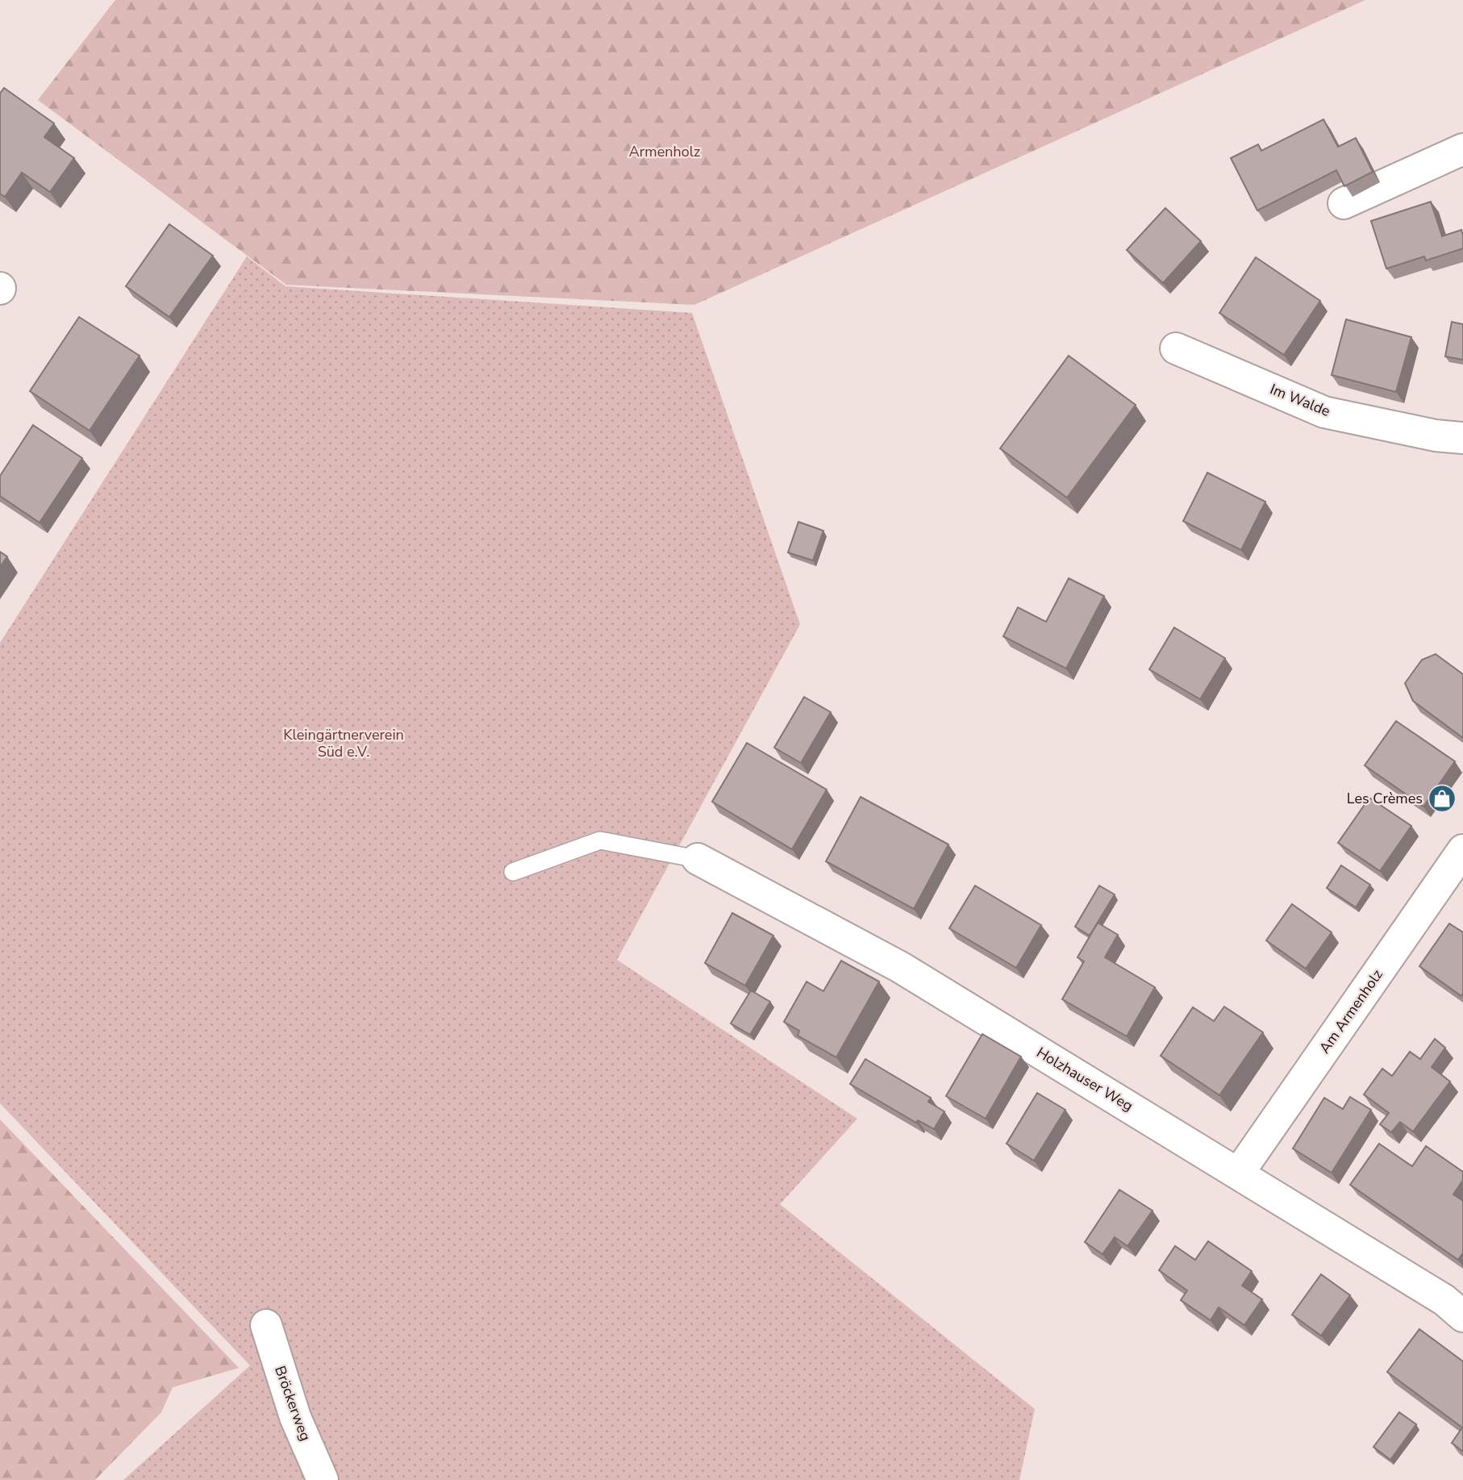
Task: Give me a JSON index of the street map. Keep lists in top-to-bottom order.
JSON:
{
  "streets": {
    "street": [
      "Im Walde",
      "Am Armenholz",
      "Holzhauser Weg",
      "Bröckerweg"
    ]
  },
  "crossings": [
    ["Am Armenholz", "Holzhauser Weg"]
  ],
  "parks": ["Armenholz", "Kleingärtnerverein Süd e.V."],
  "places": {
    "shop": ["Les Crèmes"]
  }
}
